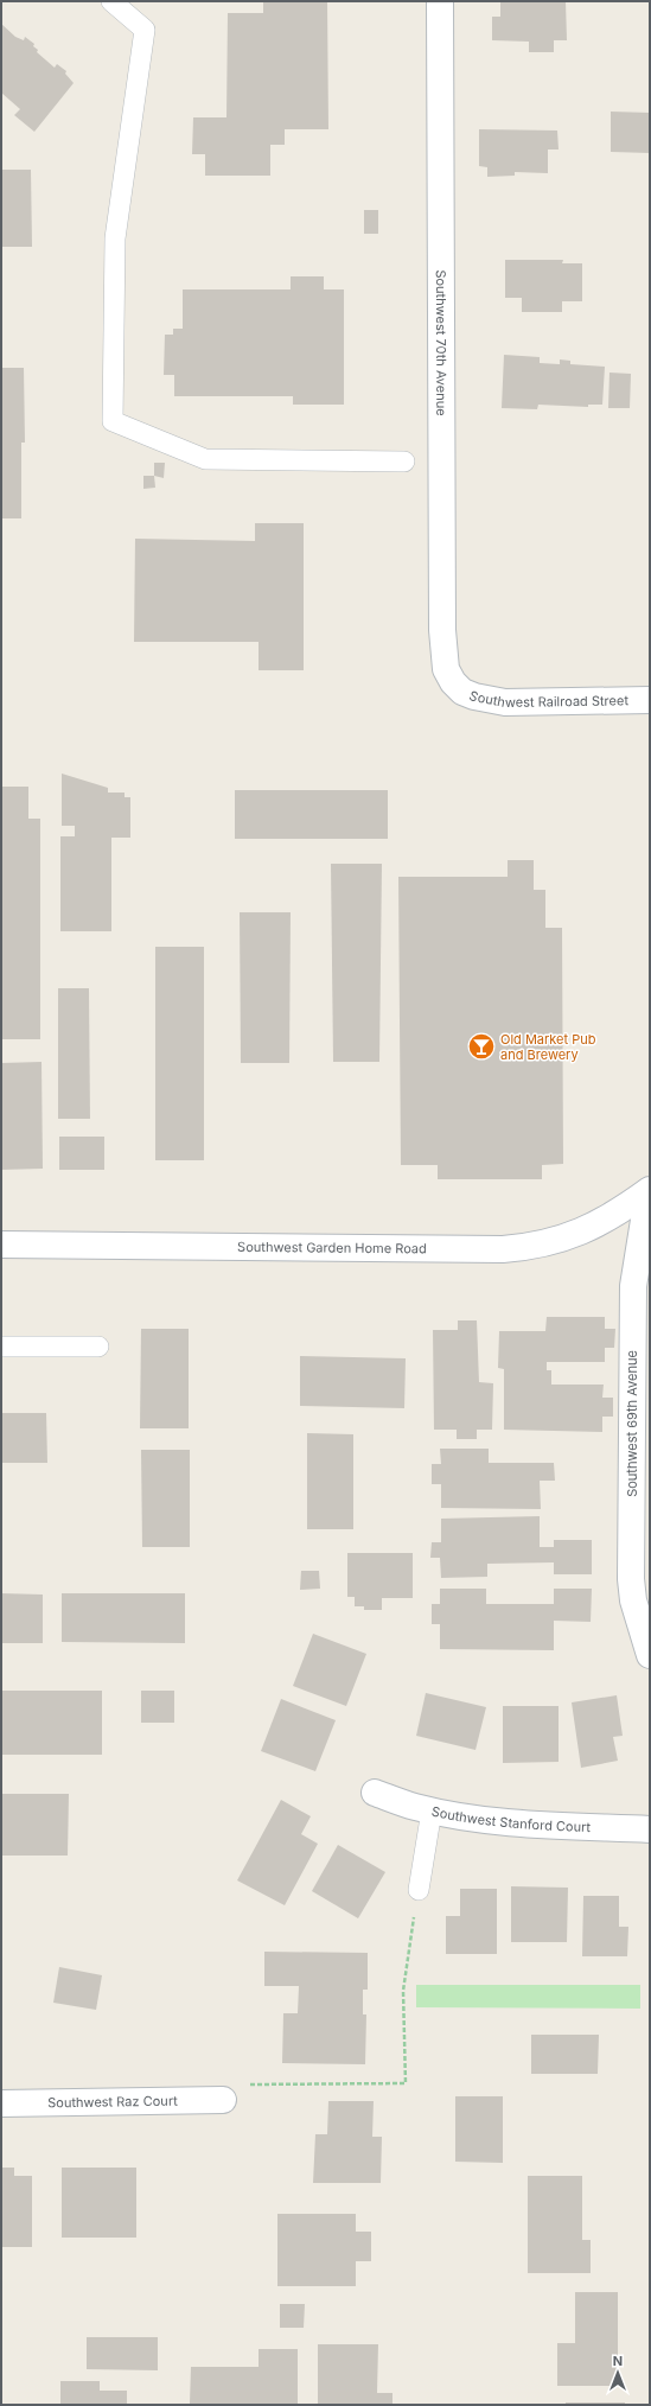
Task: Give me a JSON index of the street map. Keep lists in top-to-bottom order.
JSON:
{
  "streets": {
    "street": [
      "Southwest 70th Avenue",
      "Southwest Railroad Street",
      "Southwest Garden Home Road",
      "Southwest 69th Avenue",
      "Southwest Stanford Court",
      "Southwest Raz Court"
    ]
  },
  "crossings": [
    ["Southwest 70th Avenue", "Southwest Railroad Street"],
    ["Southwest Garden Home Road", "Southwest 69th Avenue"]
  ],
  "places": {
    "bar": ["Old Market Pub and Brewery"]
  },
  "north": "top"
}
